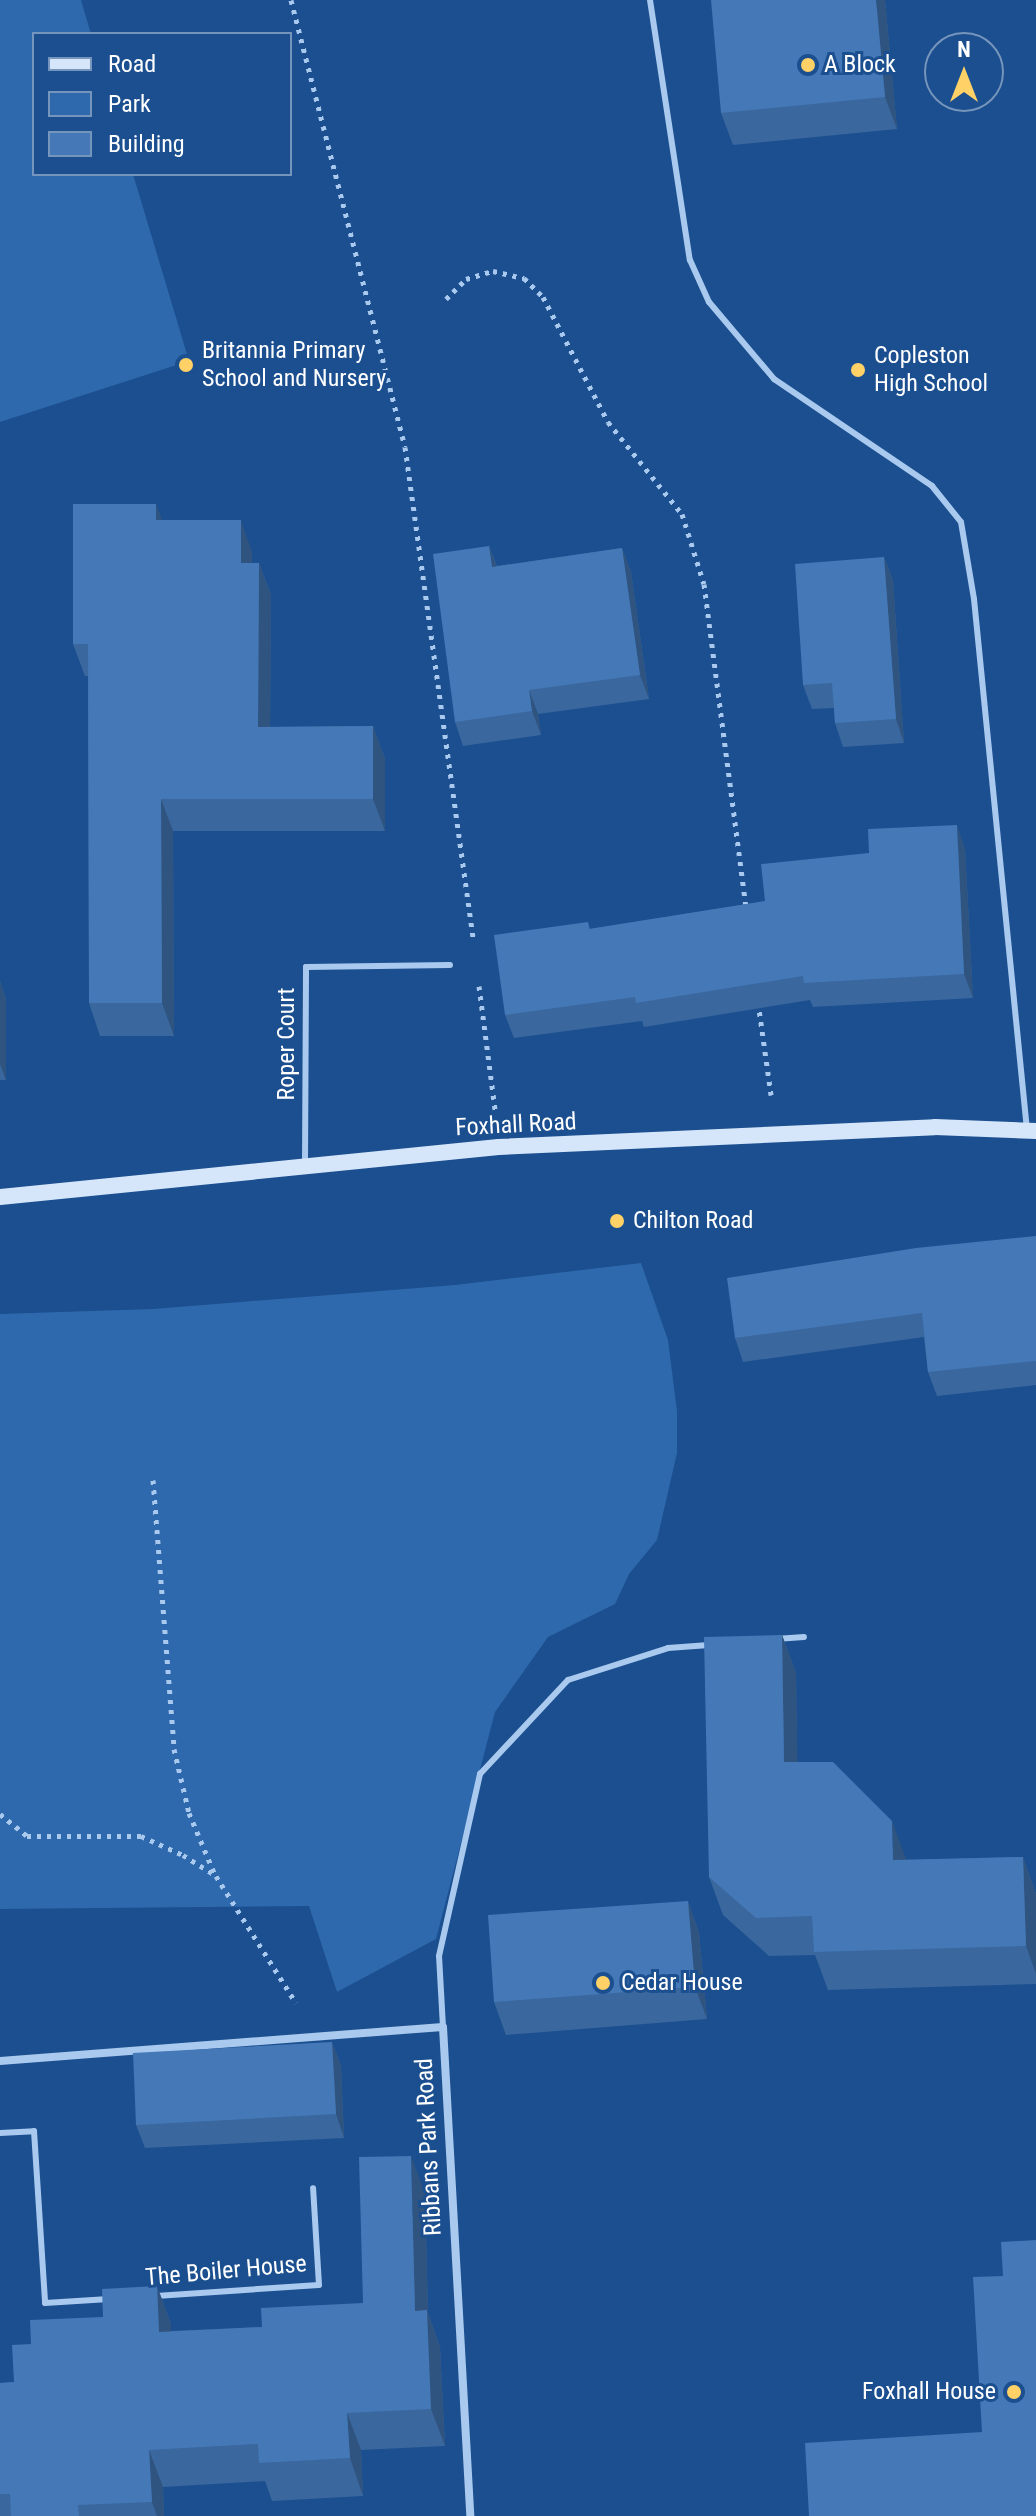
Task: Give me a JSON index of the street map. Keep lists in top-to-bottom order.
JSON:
{
  "streets": {
    "street": ["Foxhall Road", "Ribbans Park Road"],
    "lane": ["Roper Court", "The Boiler House"]
  },
  "crossings": [
    ["Roper Court", "Foxhall Road"]
  ],
  "places": [
    "A Block",
    "Britannia Primary School and Nursery",
    "Copleston High School",
    "Chilton Road",
    "Cedar House",
    "Foxhall House"
  ],
  "legend": ["Road", "Park", "Building"],
  "north": "top"
}
